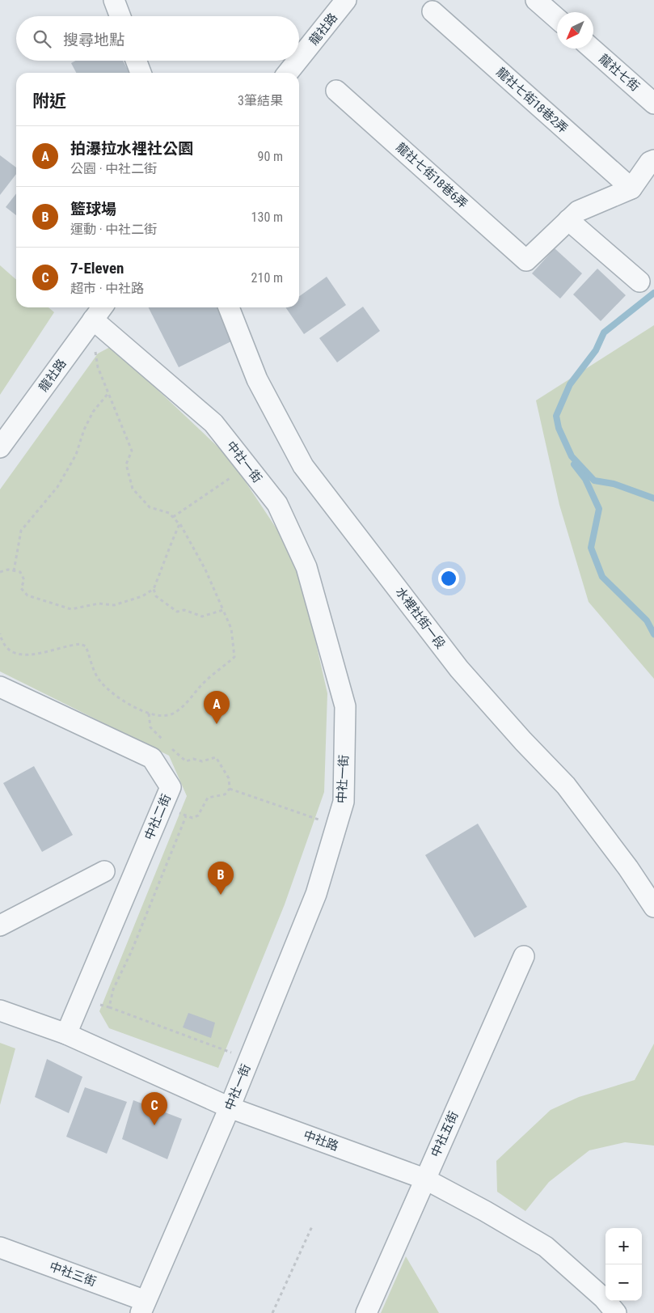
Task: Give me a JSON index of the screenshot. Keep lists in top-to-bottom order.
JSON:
{
  "streets": {
    "street": [
      "龍社路",
      "龍社七街",
      "龍社七街18巷2弄",
      "龍社七街18巷6弄",
      "中社一街",
      "水裡社街一段",
      "中社二街",
      "中社五街",
      "中社路",
      "中社三街"
    ]
  },
  "crossings": [
    ["龍社路", "中社一街"],
    ["中社一街", "中社路"],
    ["中社一街", "中社三街"],
    ["中社二街", "中社路"],
    ["中社五街", "中社路"]
  ],
  "north": "bottom left",
  "page": {
    "search": "搜尋地點",
    "heading": ["附近", "3筆結果"],
    "list": [
      {
        "mark": "A",
        "name": "拍瀑拉水裡社公園",
        "note": "公園 · 中社二街",
        "value": "90 m"
      },
      {
        "mark": "B",
        "name": "籃球場",
        "note": "運動 · 中社二街",
        "value": "130 m"
      },
      {
        "mark": "C",
        "name": "7-Eleven",
        "note": "超市 · 中社路",
        "value": "210 m"
      }
    ],
    "pins": ["A", "B", "C"],
    "map_buttons": ["+", "−"]
  }
}
